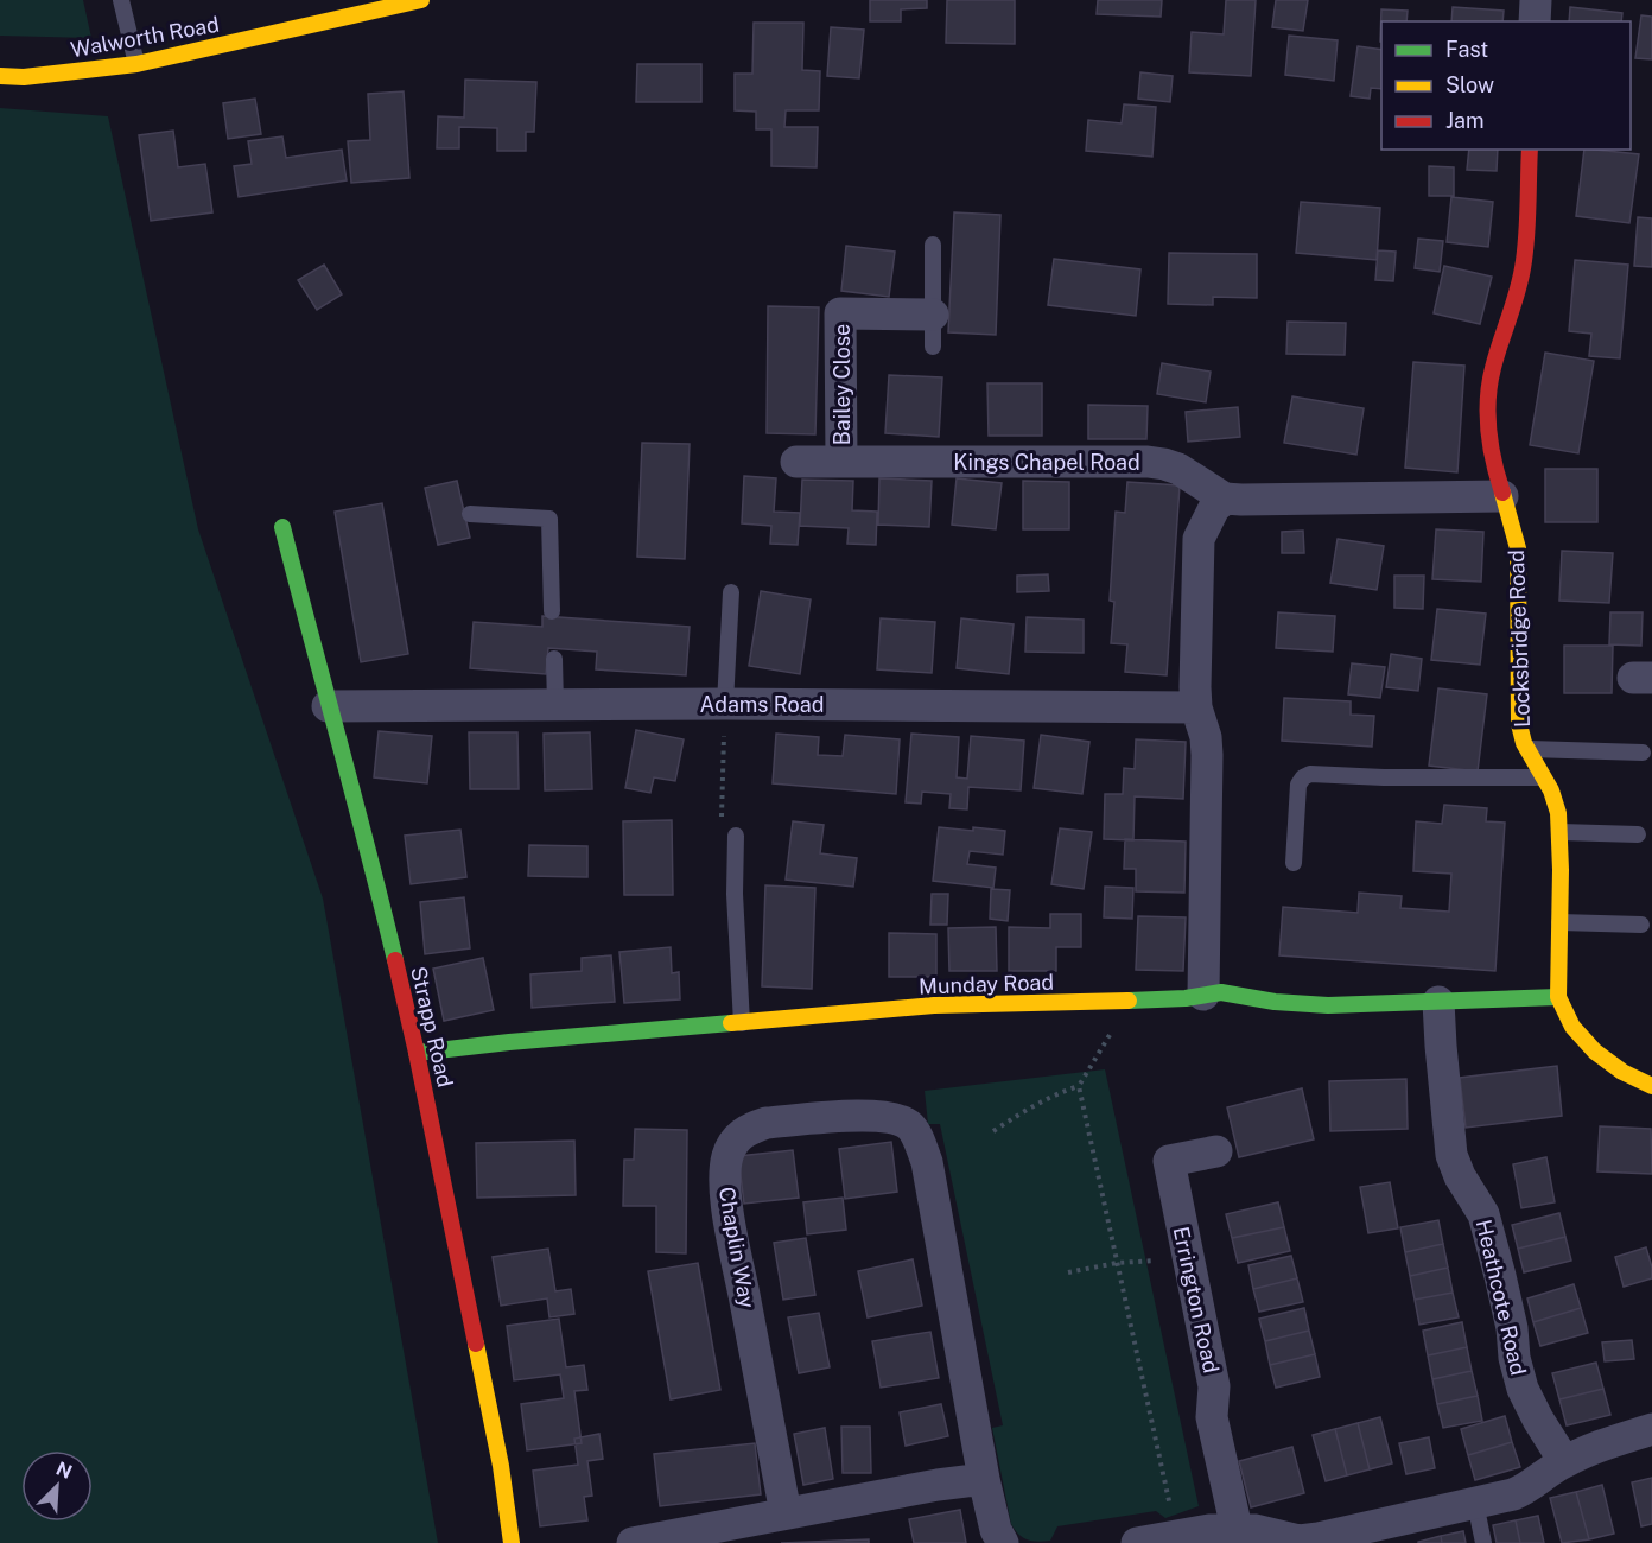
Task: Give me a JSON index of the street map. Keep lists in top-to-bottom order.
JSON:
{
  "streets": {
    "street": [
      "Walworth Road",
      "Bailey Close",
      "Kings Chapel Road",
      "Locksbridge Road",
      "Adams Road",
      "Munday Road",
      "Strapp Road",
      "Chaplin Way",
      "Heathcote Road",
      "Errington Road"
    ]
  },
  "crossings": [
    ["Bailey Close", "Kings Chapel Road"],
    ["Locksbridge Road", "Munday Road"],
    ["Adams Road", "Strapp Road"],
    ["Munday Road", "Strapp Road"],
    ["Munday Road", "Heathcote Road"]
  ],
  "legend": ["Fast", "Slow", "Jam"],
  "north": "top right"
}
